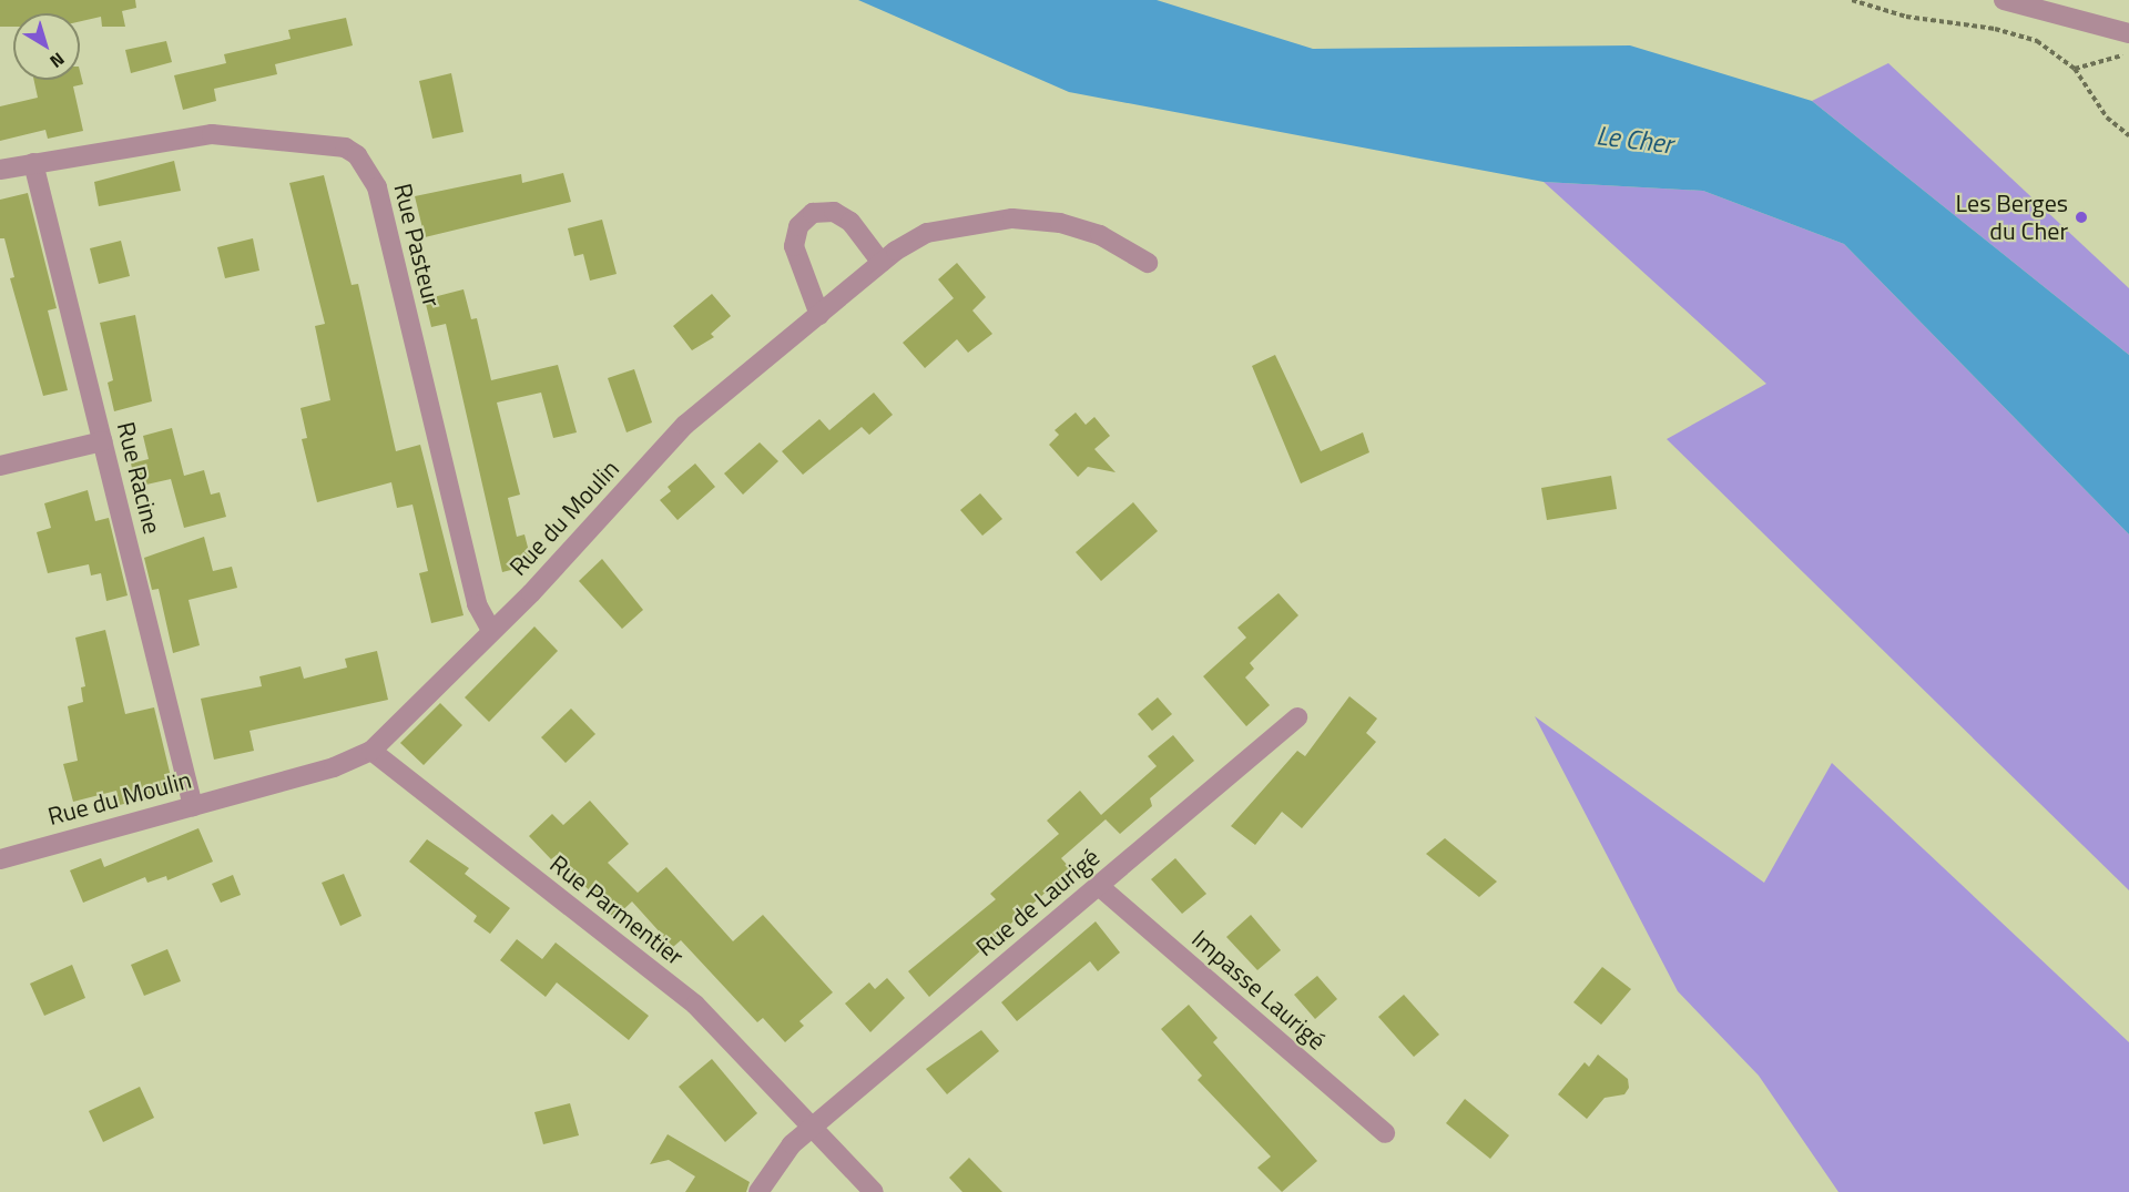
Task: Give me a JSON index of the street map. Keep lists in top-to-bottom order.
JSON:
{
  "streets": {
    "street": [
      "Rue Pasteur",
      "Rue Racine",
      "Rue du Moulin",
      "Rue de Laurigé",
      "Rue Parmentier",
      "Impasse Laurigé"
    ]
  },
  "crossings": [
    ["Rue Pasteur", "Rue Racine"],
    ["Rue Pasteur", "Rue du Moulin"],
    ["Rue Racine", "Rue du Moulin"],
    ["Rue du Moulin", "Rue Parmentier"],
    ["Rue de Laurigé", "Rue Parmentier"],
    ["Rue de Laurigé", "Impasse Laurigé"]
  ],
  "water": ["Le Cher"],
  "places": ["Les Berges du Cher"],
  "north": "bottom right"
}
